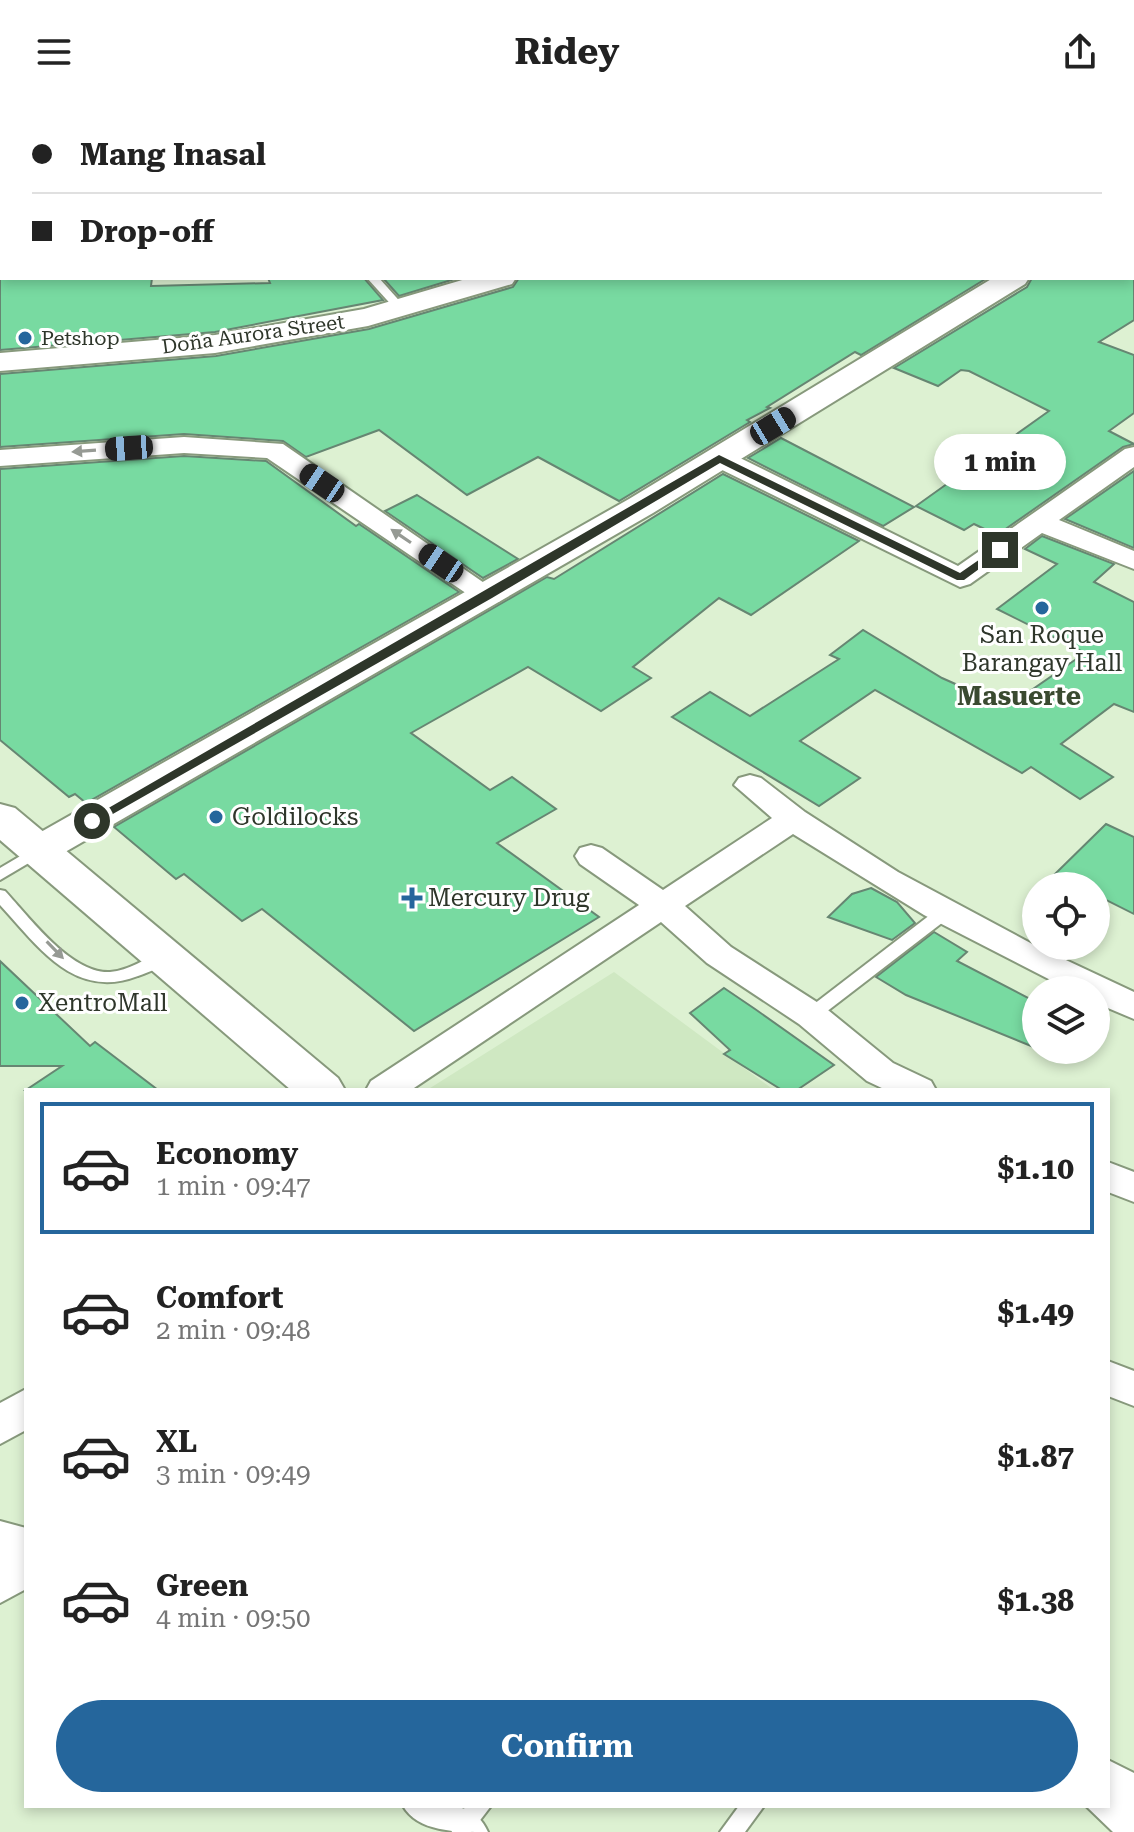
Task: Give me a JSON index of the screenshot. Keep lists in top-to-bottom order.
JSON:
{
  "streets": {
    "street": ["Doña Aurora Street"]
  },
  "districts": ["Masuerte"],
  "places": {
    "other": [
      "Petshop",
      "San Roque Barangay Hall",
      "Goldilocks",
      "XentroMall"
    ],
    "health": ["Mercury Drug"]
  },
  "page": {
    "header": "Ridey",
    "banner": ["Mang Inasal", "Drop-off"],
    "bubble": "1 min",
    "list": [
      {
        "name": "Economy",
        "note": "1 min · 09:47",
        "value": "$1.10"
      },
      {
        "name": "Comfort",
        "note": "2 min · 09:48",
        "value": "$1.49"
      },
      {
        "name": "XL",
        "note": "3 min · 09:49",
        "value": "$1.87"
      },
      {
        "name": "Green",
        "note": "4 min · 09:50",
        "value": "$1.38"
      }
    ],
    "buttons": "Confirm"
  }
}
